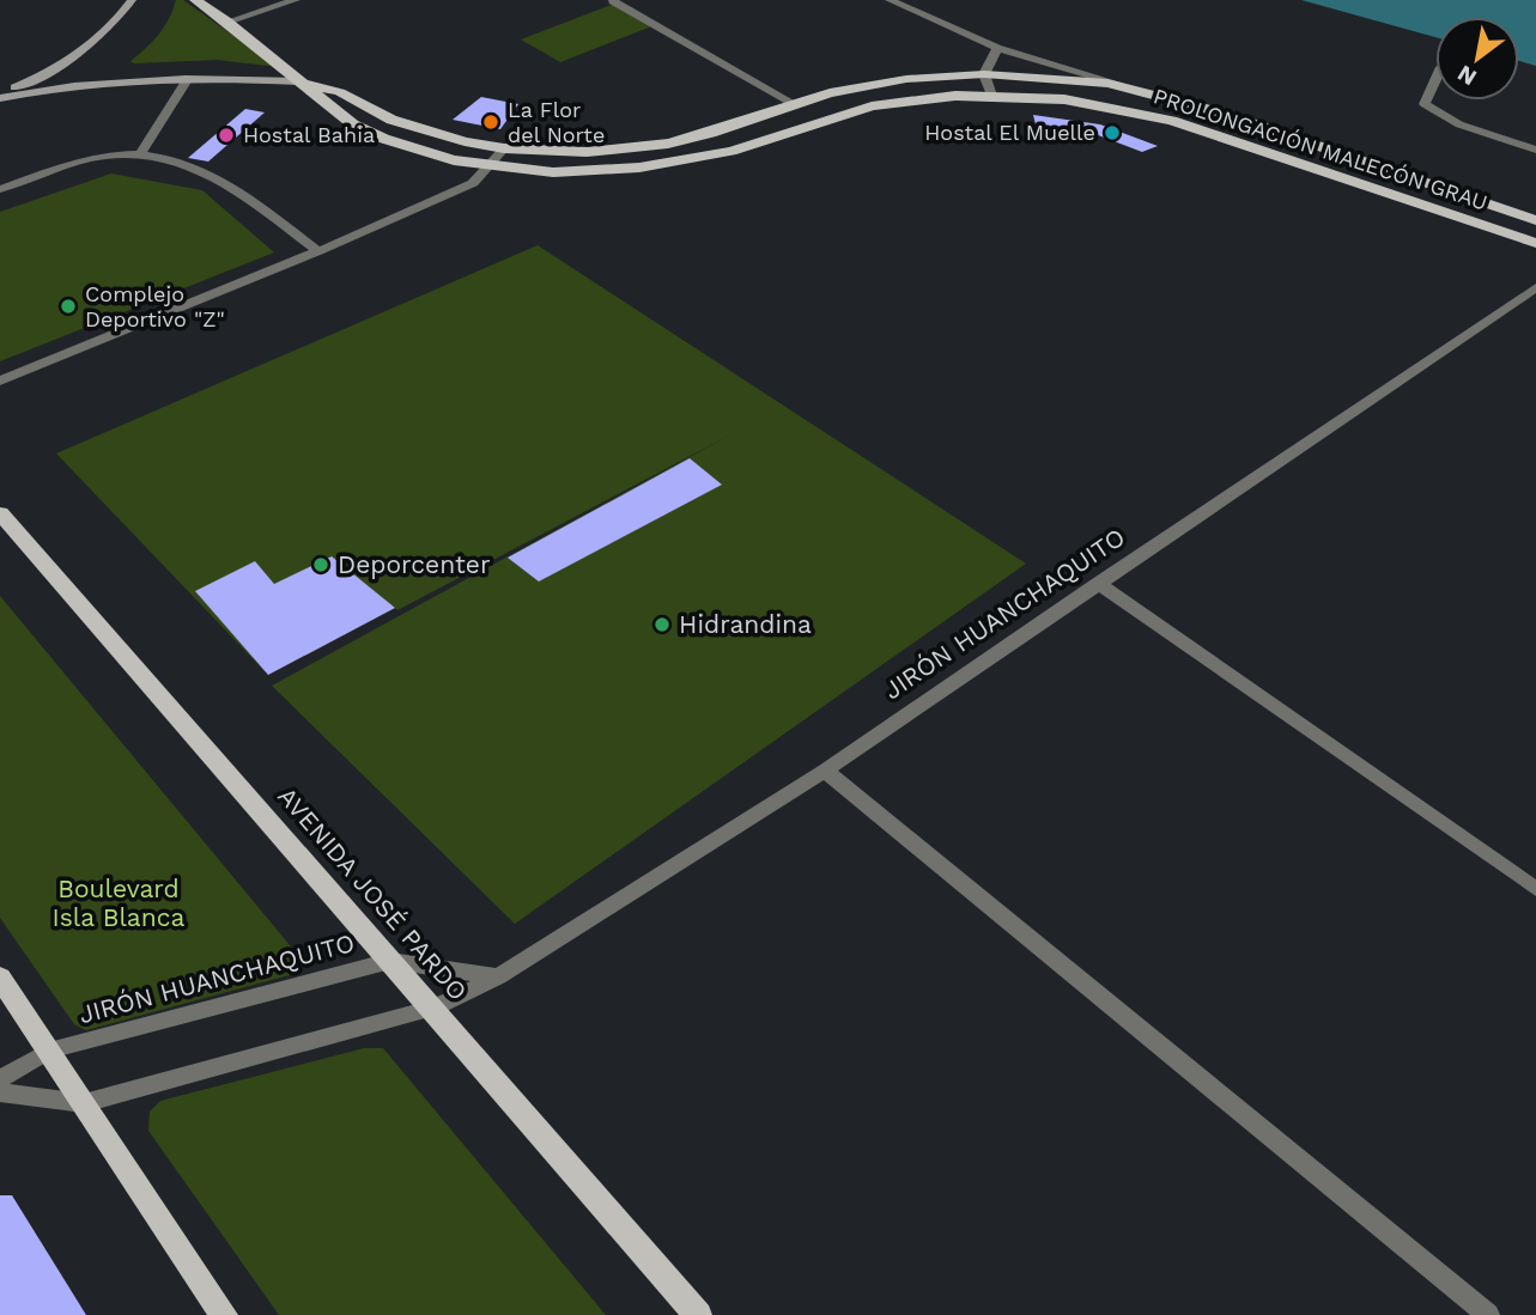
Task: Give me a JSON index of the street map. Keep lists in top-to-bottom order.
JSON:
{
  "streets": {
    "main road": ["PROLONGACIÓN MALECÓN GRAU", "AVENIDA JOSÉ PARDO"],
    "street": ["JIRÓN HUANCHAQUITO"]
  },
  "crossings": [
    ["JIRÓN HUANCHAQUITO", "AVENIDA JOSÉ PARDO"]
  ],
  "parks": ["Boulevard Isla Blanca"],
  "places": [
    "La Flor del Norte",
    "Hostal El Muelle",
    "Hostal Bahia",
    "Complejo Deportivo \"Z\"",
    "Deporcenter",
    "Hidrandina"
  ],
  "north": "bottom left"
}
